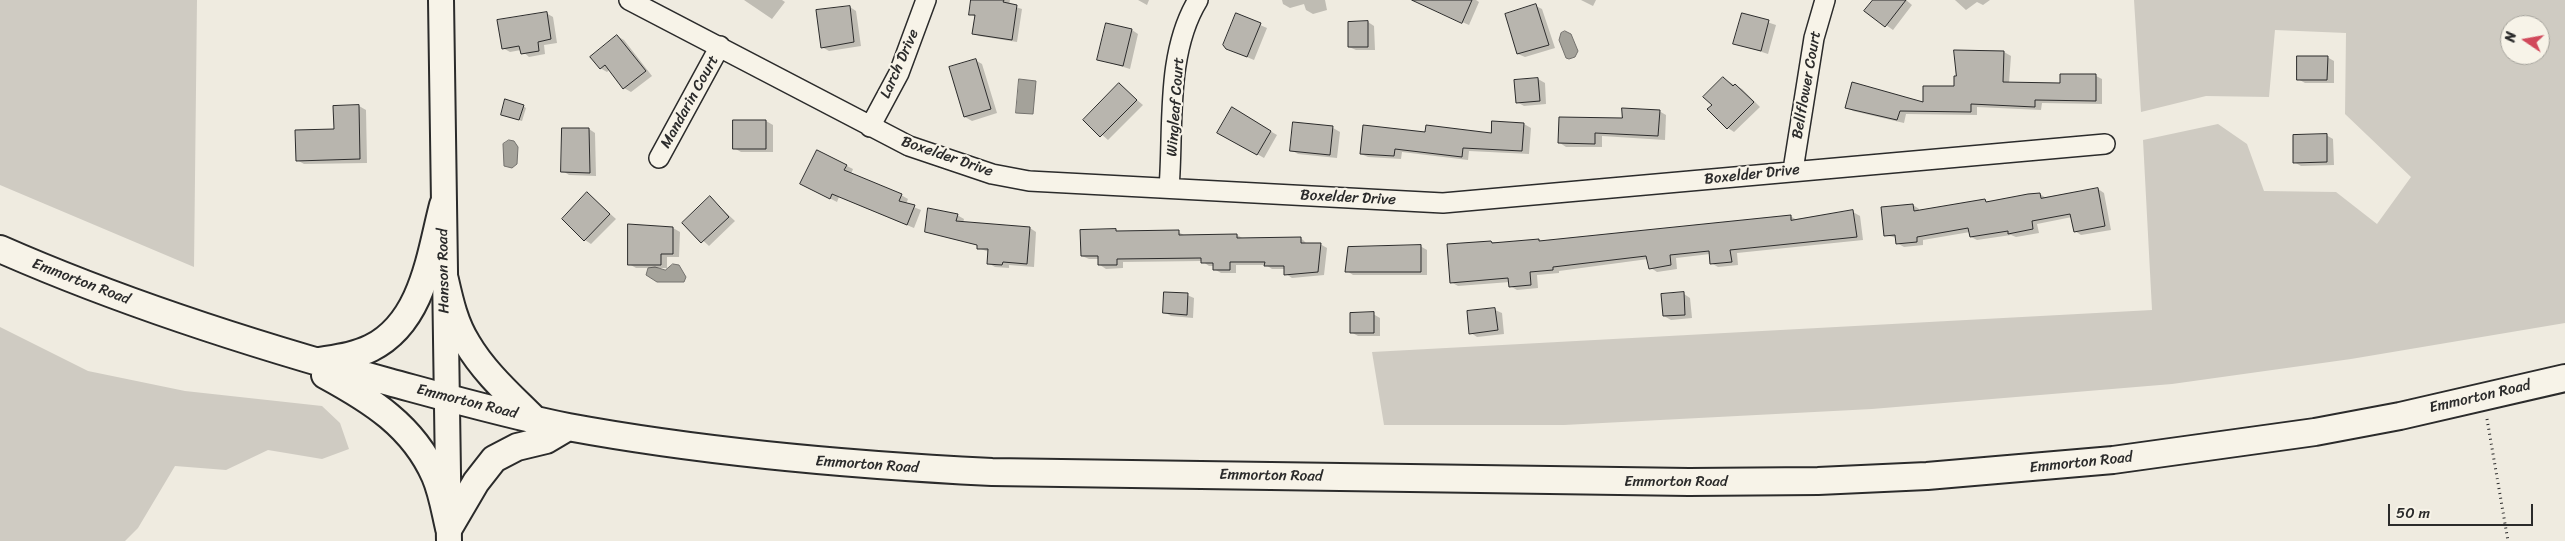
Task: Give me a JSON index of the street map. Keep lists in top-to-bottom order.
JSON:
{
  "streets": {
    "main road": ["Emmorton Road"],
    "street": [
      "Larch Drive",
      "Bellflower Court",
      "Mandarin Court",
      "Wingleaf Court",
      "Boxelder Drive",
      "Hanson Road"
    ]
  },
  "crossings": [
    ["Larch Drive", "Boxelder Drive"],
    ["Bellflower Court", "Boxelder Drive"],
    ["Mandarin Court", "Boxelder Drive"],
    ["Wingleaf Court", "Boxelder Drive"],
    ["Hanson Road", "Emmorton Road"]
  ],
  "scale_bar": "50 m",
  "north": "left"
}
